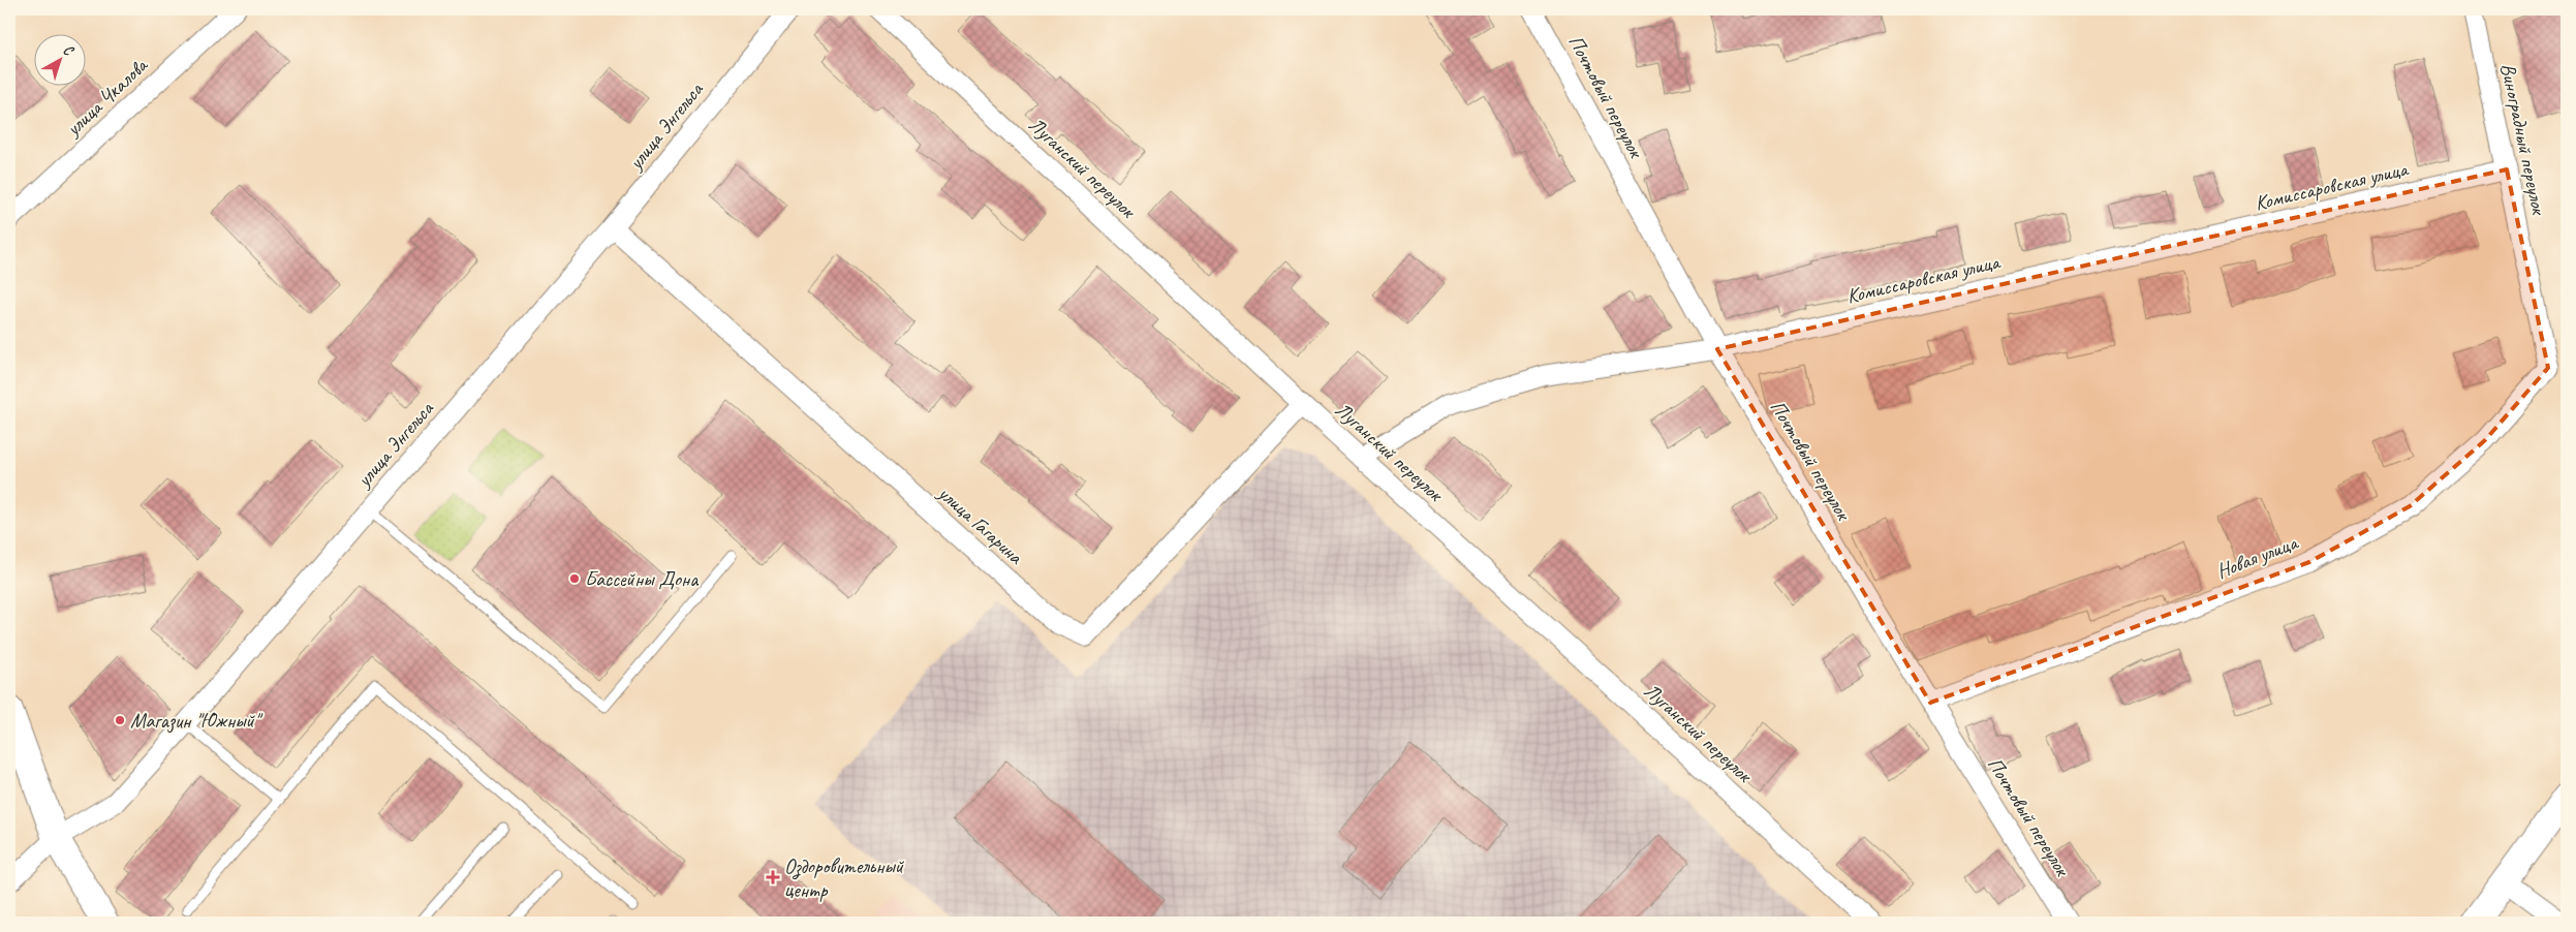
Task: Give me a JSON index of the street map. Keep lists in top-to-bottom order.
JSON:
{
  "streets": {
    "street": [
      "Почтовый переулок",
      "улица Чкалова",
      "улица Энгельса",
      "Виноградный переулок",
      "Луганский переулок",
      "Комиссаровская улица",
      "улица Гагарина",
      "Новая улица"
    ]
  },
  "crossings": [
    ["Почтовый переулок", "Комиссаровская улица"],
    ["Почтовый переулок", "Новая улица"],
    ["улица Энгельса", "улица Гагарина"],
    ["Виноградный переулок", "Комиссаровская улица"],
    ["Виноградный переулок", "Новая улица"],
    ["Луганский переулок", "Комиссаровская улица"],
    ["Луганский переулок", "улица Гагарина"]
  ],
  "places": {
    "other": ["Бассейны Дона", "Магазин \"Южный\""],
    "health": ["Оздоровительный центр"]
  },
  "north": "top right"
}
